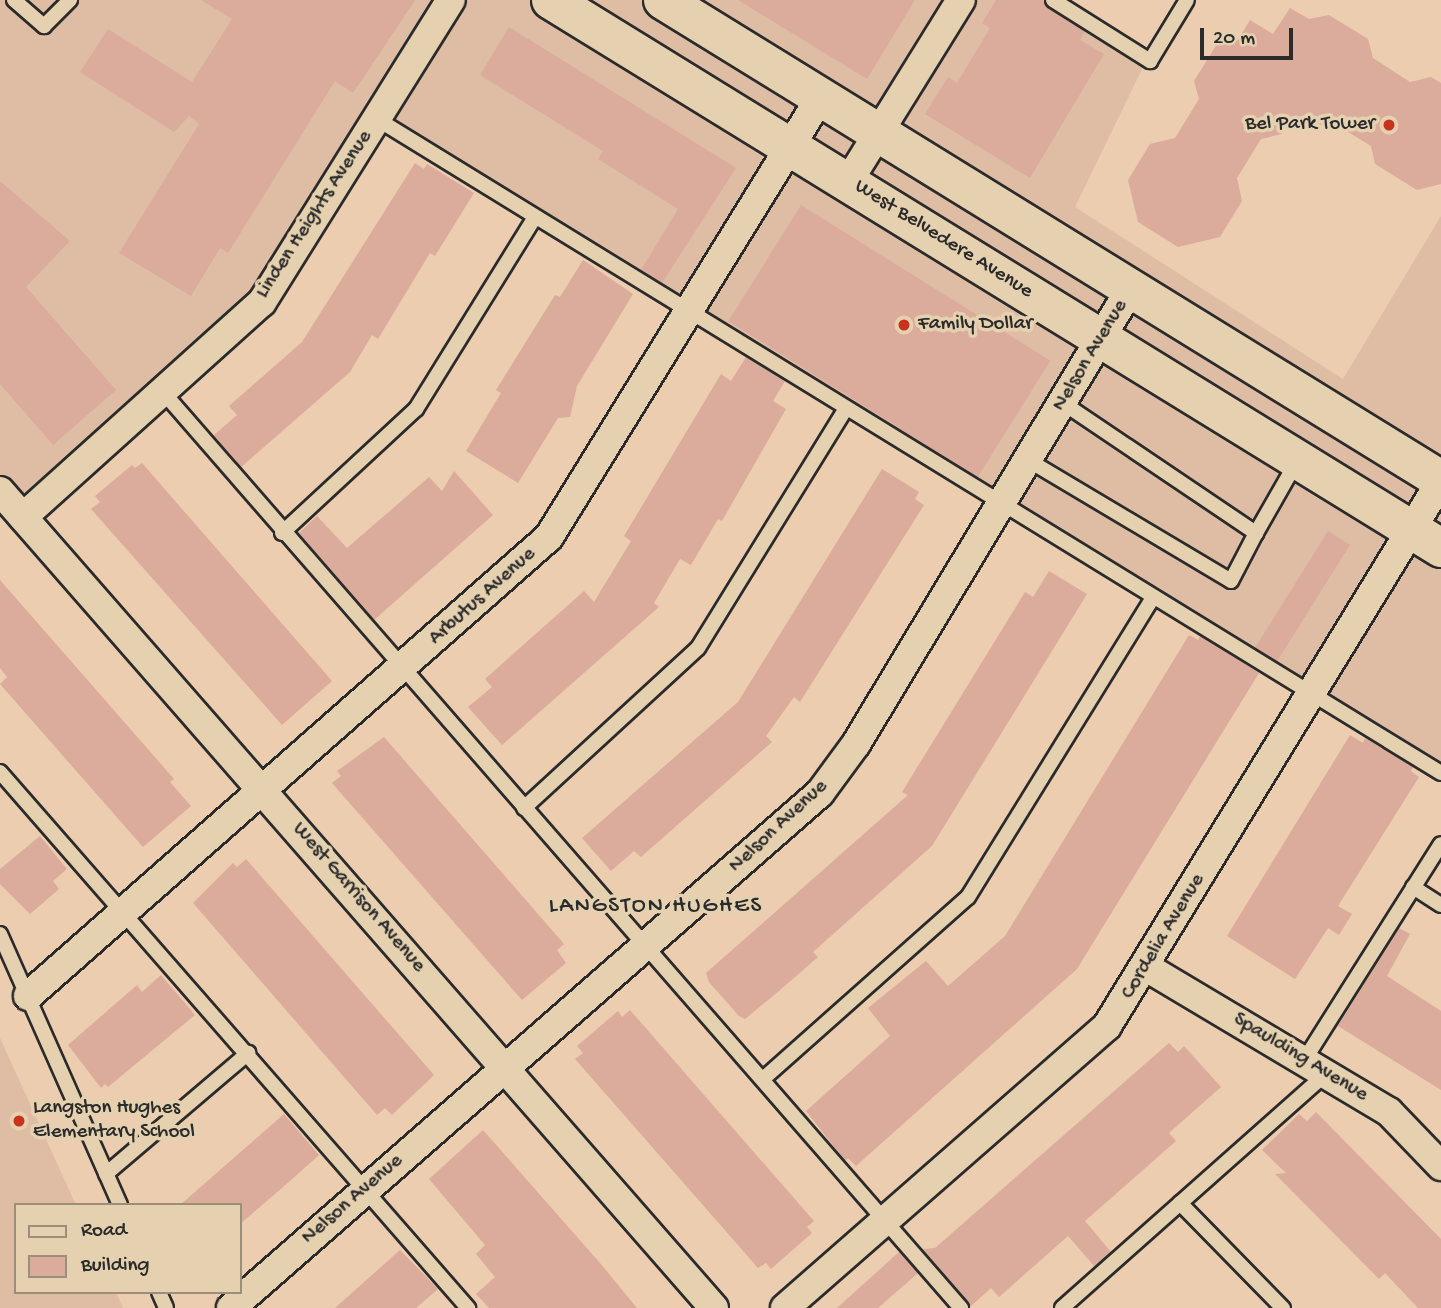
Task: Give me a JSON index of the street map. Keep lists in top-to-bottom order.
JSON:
{
  "streets": {
    "main road": ["West Belvedere Avenue"],
    "street": [
      "Linden Heights Avenue",
      "Nelson Avenue",
      "Arbutus Avenue",
      "West Garrison Avenue",
      "Cordelia Avenue",
      "Spaulding Avenue"
    ]
  },
  "crossings": [
    ["Linden Heights Avenue", "West Garrison Avenue"],
    ["West Belvedere Avenue", "Nelson Avenue"],
    ["West Belvedere Avenue", "Arbutus Avenue"],
    ["West Belvedere Avenue", "Cordelia Avenue"],
    ["Nelson Avenue", "West Garrison Avenue"],
    ["Arbutus Avenue", "West Garrison Avenue"],
    ["Cordelia Avenue", "Spaulding Avenue"]
  ],
  "districts": ["LANGSTON HUGHES"],
  "places": ["Bel Park Tower", "Family Dollar", "Langston Hughes Elementary School"],
  "legend": ["Road", "Building"],
  "scale_bar": "20 m"
}
